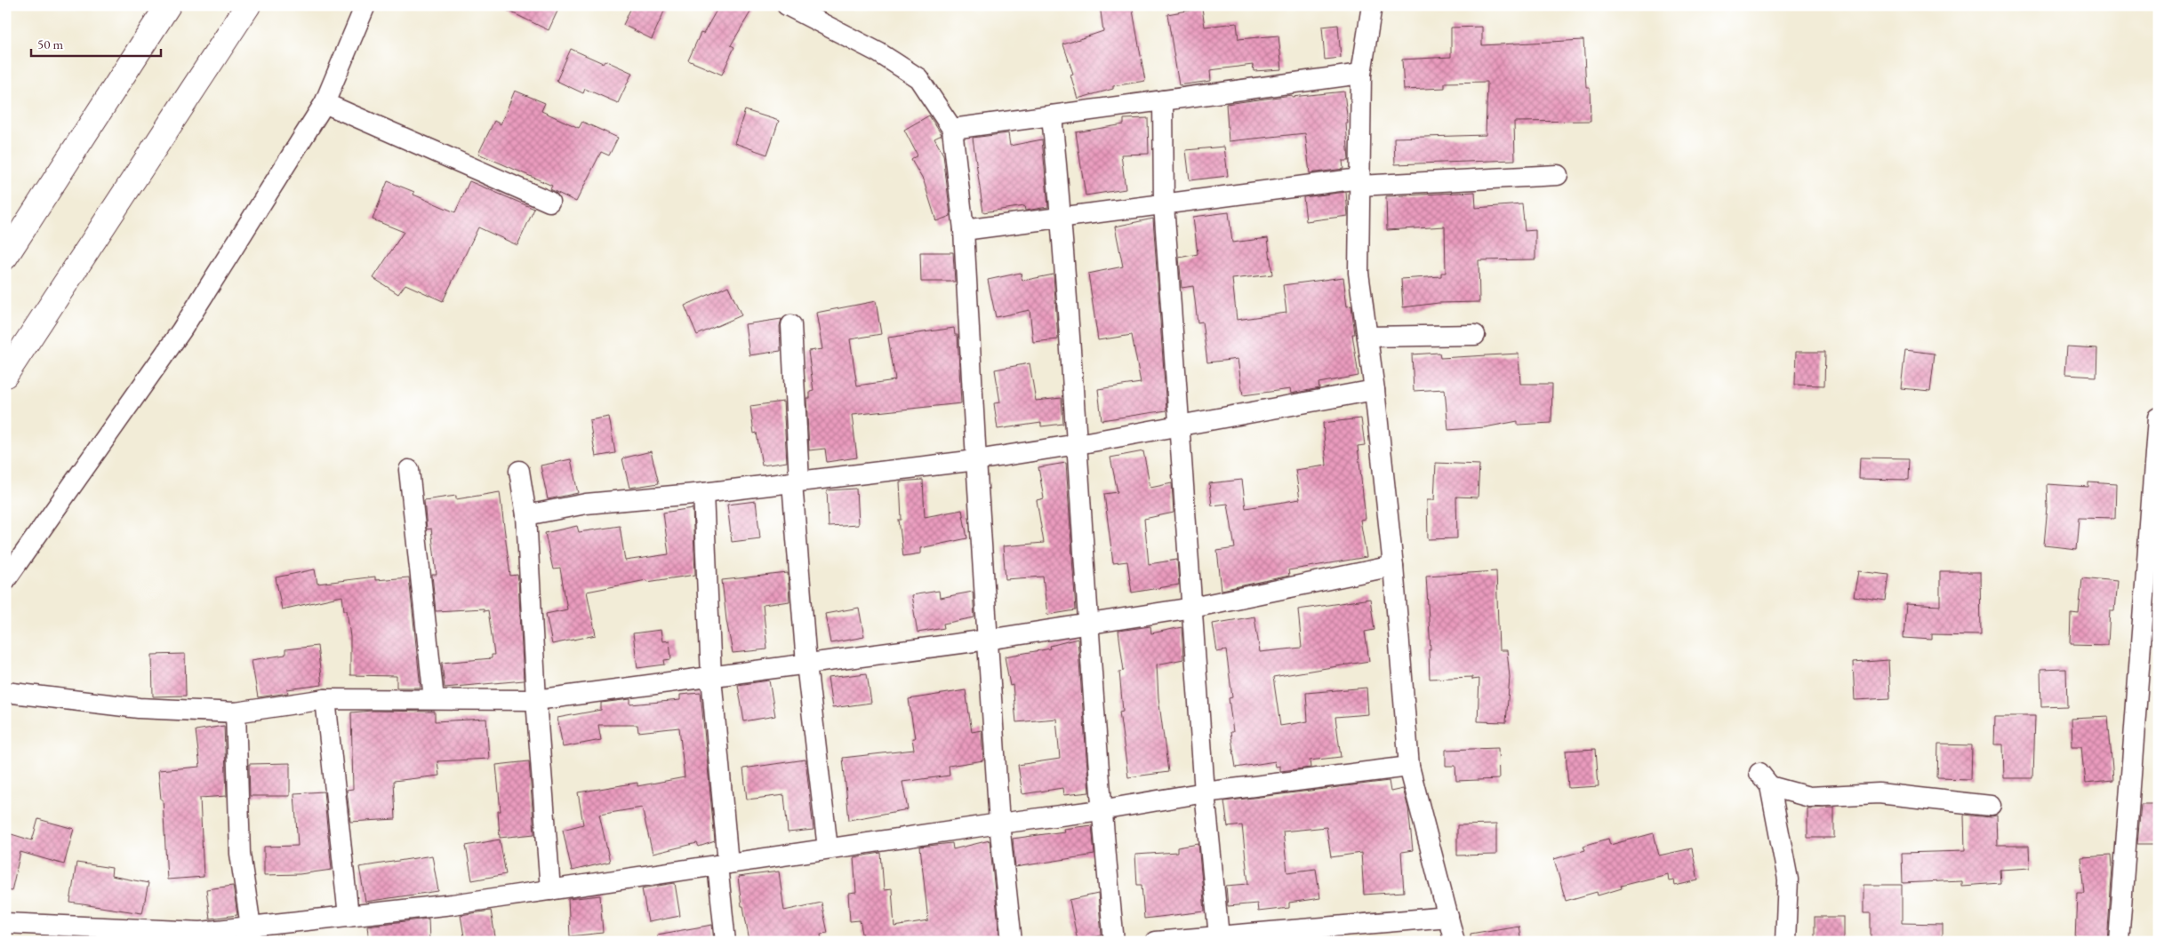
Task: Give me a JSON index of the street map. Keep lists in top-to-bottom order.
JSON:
{
  "scale_bar": "50 m"
}
